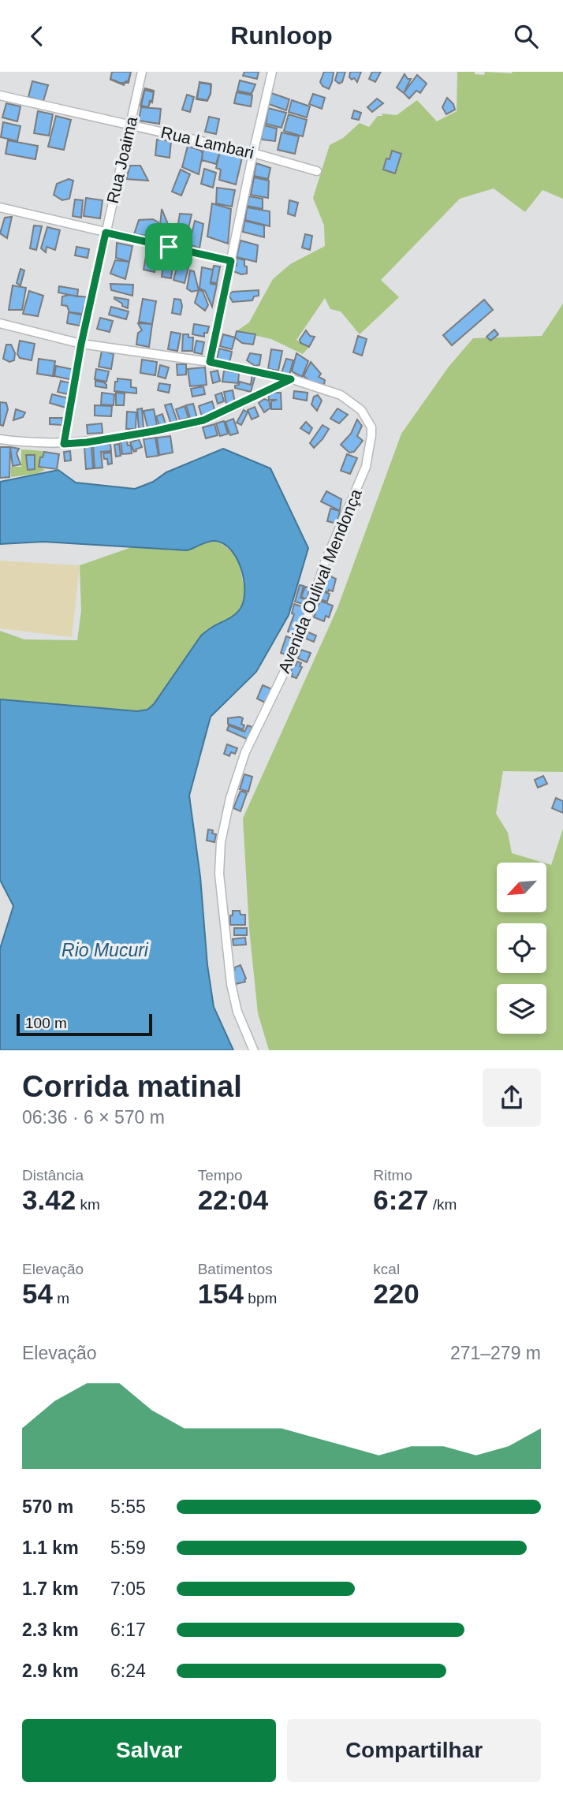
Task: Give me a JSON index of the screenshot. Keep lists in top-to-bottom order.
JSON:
{
  "streets": {
    "street": ["Rua Lambari", "Rua Joaima", "Avenida Oulival Mendonça"]
  },
  "crossings": [
    ["Rua Lambari", "Rua Joaima"],
    ["Rua Joaima", "Avenida Oulival Mendonça"]
  ],
  "water": ["Rio Mucuri"],
  "scale_bar": "100 m",
  "north": "bottom left",
  "page": {
    "header": "Runloop",
    "scale": "100 m",
    "heading": ["Corrida matinal", "06:36 · 6 × 570 m"],
    "stats": [
      ["Distância", "3.42 km"],
      ["Tempo", "22:04"],
      ["Ritmo", "6:27 /km"],
      ["Elevação", "54 m"],
      ["Batimentos", "154 bpm"],
      ["kcal", "220"]
    ],
    "chart": ["Elevação", "271–279 m"],
    "list": [
      {
        "name": "570 m",
        "note": "5:55"
      },
      {
        "name": "1.1 km",
        "note": "5:59"
      },
      {
        "name": "1.7 km",
        "note": "7:05"
      },
      {
        "name": "2.3 km",
        "note": "6:17"
      },
      {
        "name": "2.9 km",
        "note": "6:24"
      }
    ],
    "buttons": ["Salvar", "Compartilhar"]
  }
}
